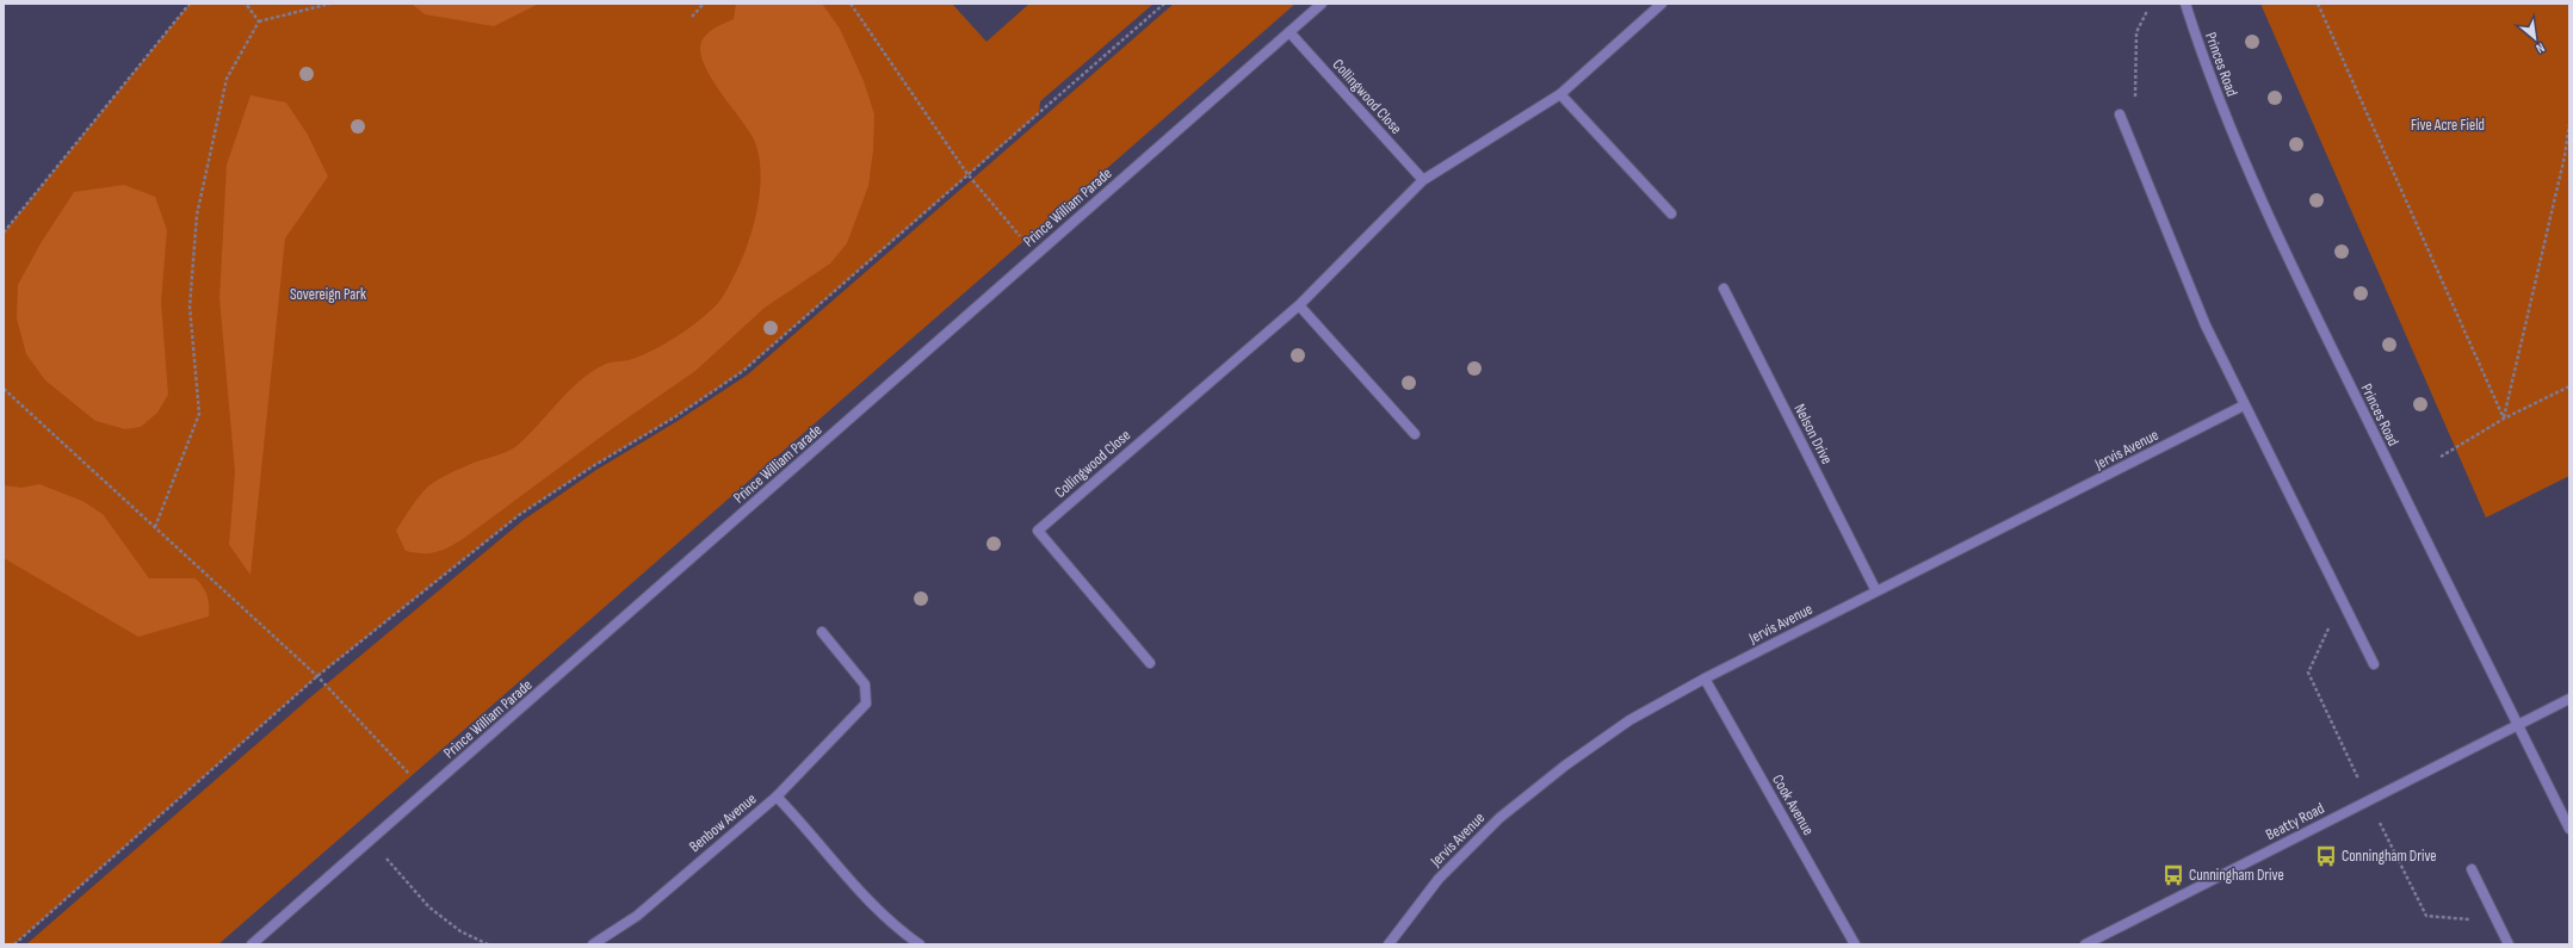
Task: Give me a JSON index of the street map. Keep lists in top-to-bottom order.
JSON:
{
  "streets": {
    "street": [
      "Princes Road",
      "Collingwood Close",
      "Prince William Parade",
      "Nelson Drive",
      "Jervis Avenue",
      "Cook Avenue",
      "Beatty Road",
      "Benbow Avenue"
    ]
  },
  "crossings": [
    ["Princes Road", "Beatty Road"],
    ["Collingwood Close", "Prince William Parade"],
    ["Nelson Drive", "Jervis Avenue"],
    ["Jervis Avenue", "Cook Avenue"]
  ],
  "parks": ["Five Acre Field", "Sovereign Park"],
  "places": {
    "bus stop": ["Conningham Drive", "Cunningham Drive"]
  },
  "north": "bottom right"
}
